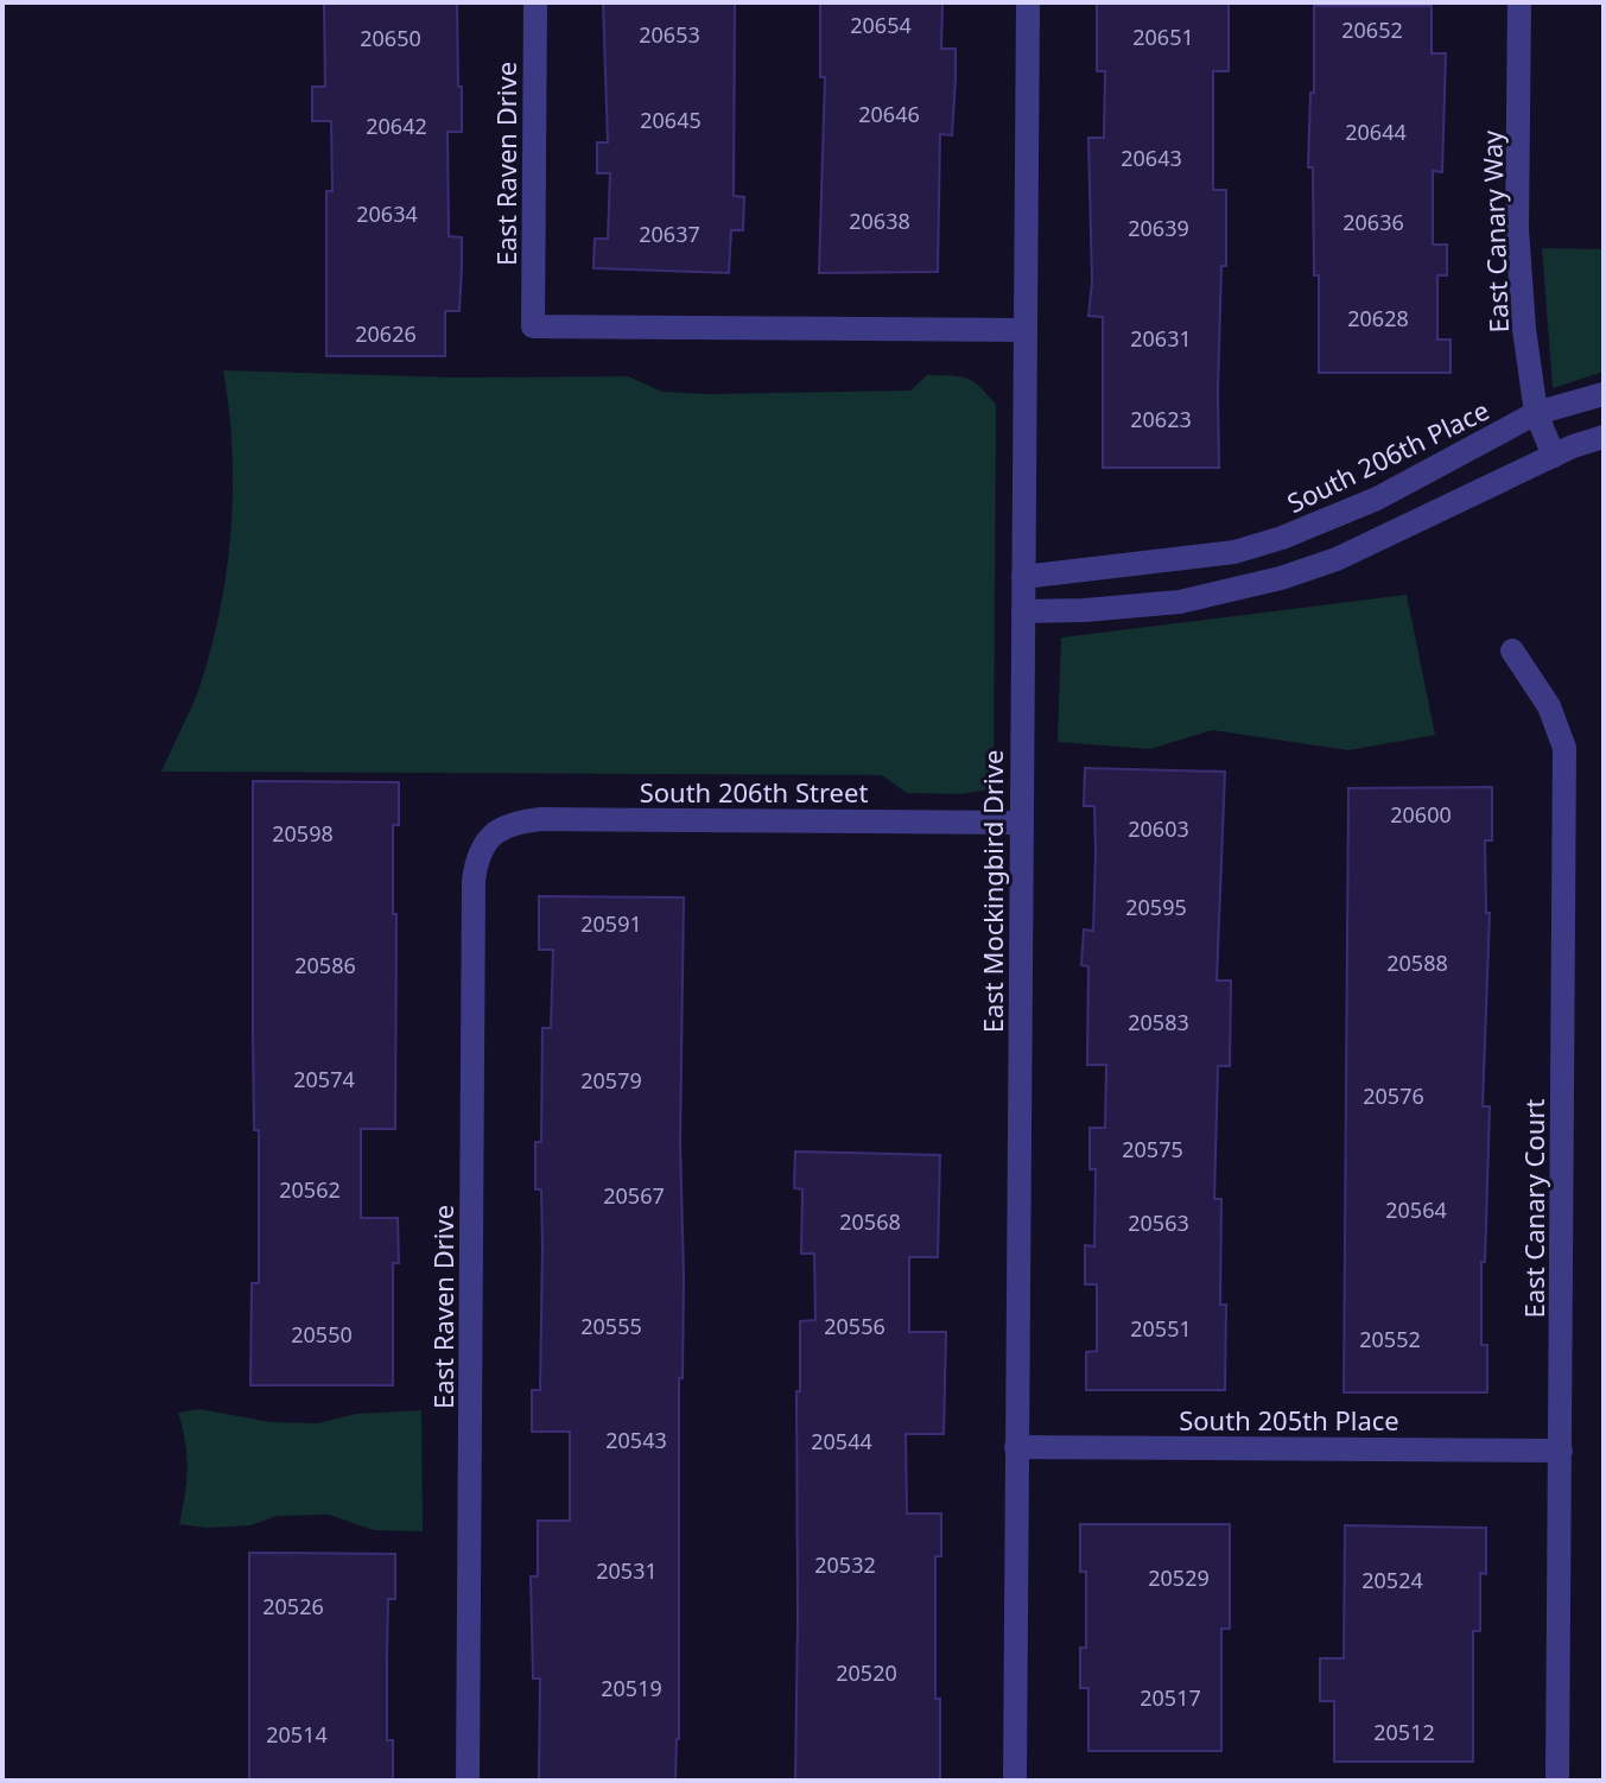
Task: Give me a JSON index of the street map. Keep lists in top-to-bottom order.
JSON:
{
  "streets": {
    "street": [
      "East Raven Drive",
      "East Canary Way",
      "South 206th Place",
      "South 206th Street",
      "East Mockingbird Drive",
      "East Canary Court",
      "South 205th Place"
    ]
  },
  "crossings": [
    ["East Raven Drive", "South 206th Street"],
    ["East Raven Drive", "East Mockingbird Drive"],
    ["East Canary Way", "South 206th Place"],
    ["South 206th Place", "East Mockingbird Drive"],
    ["South 206th Street", "East Mockingbird Drive"],
    ["East Mockingbird Drive", "South 205th Place"],
    ["East Canary Court", "South 205th Place"]
  ],
  "house_numbers": [
    "20654",
    "20652",
    "20653",
    "20651",
    "20650",
    "20646",
    "20645",
    "20642",
    "20644",
    "20643",
    "20634",
    "20638",
    "20636",
    "20639",
    "20637",
    "20628",
    "20626",
    "20631",
    "20623",
    "20600",
    "20603",
    "20598",
    "20595",
    "20591",
    "20588",
    "20586",
    "20583",
    "20574",
    "20579",
    "20576",
    "20575",
    "20562",
    "20567",
    "20564",
    "20568",
    "20563",
    "20555",
    "20556",
    "20551",
    "20550",
    "20552",
    "20543",
    "20544",
    "20532",
    "20531",
    "20529",
    "20524",
    "20526",
    "20520",
    "20519",
    "20517",
    "20512",
    "20514"
  ]
}
